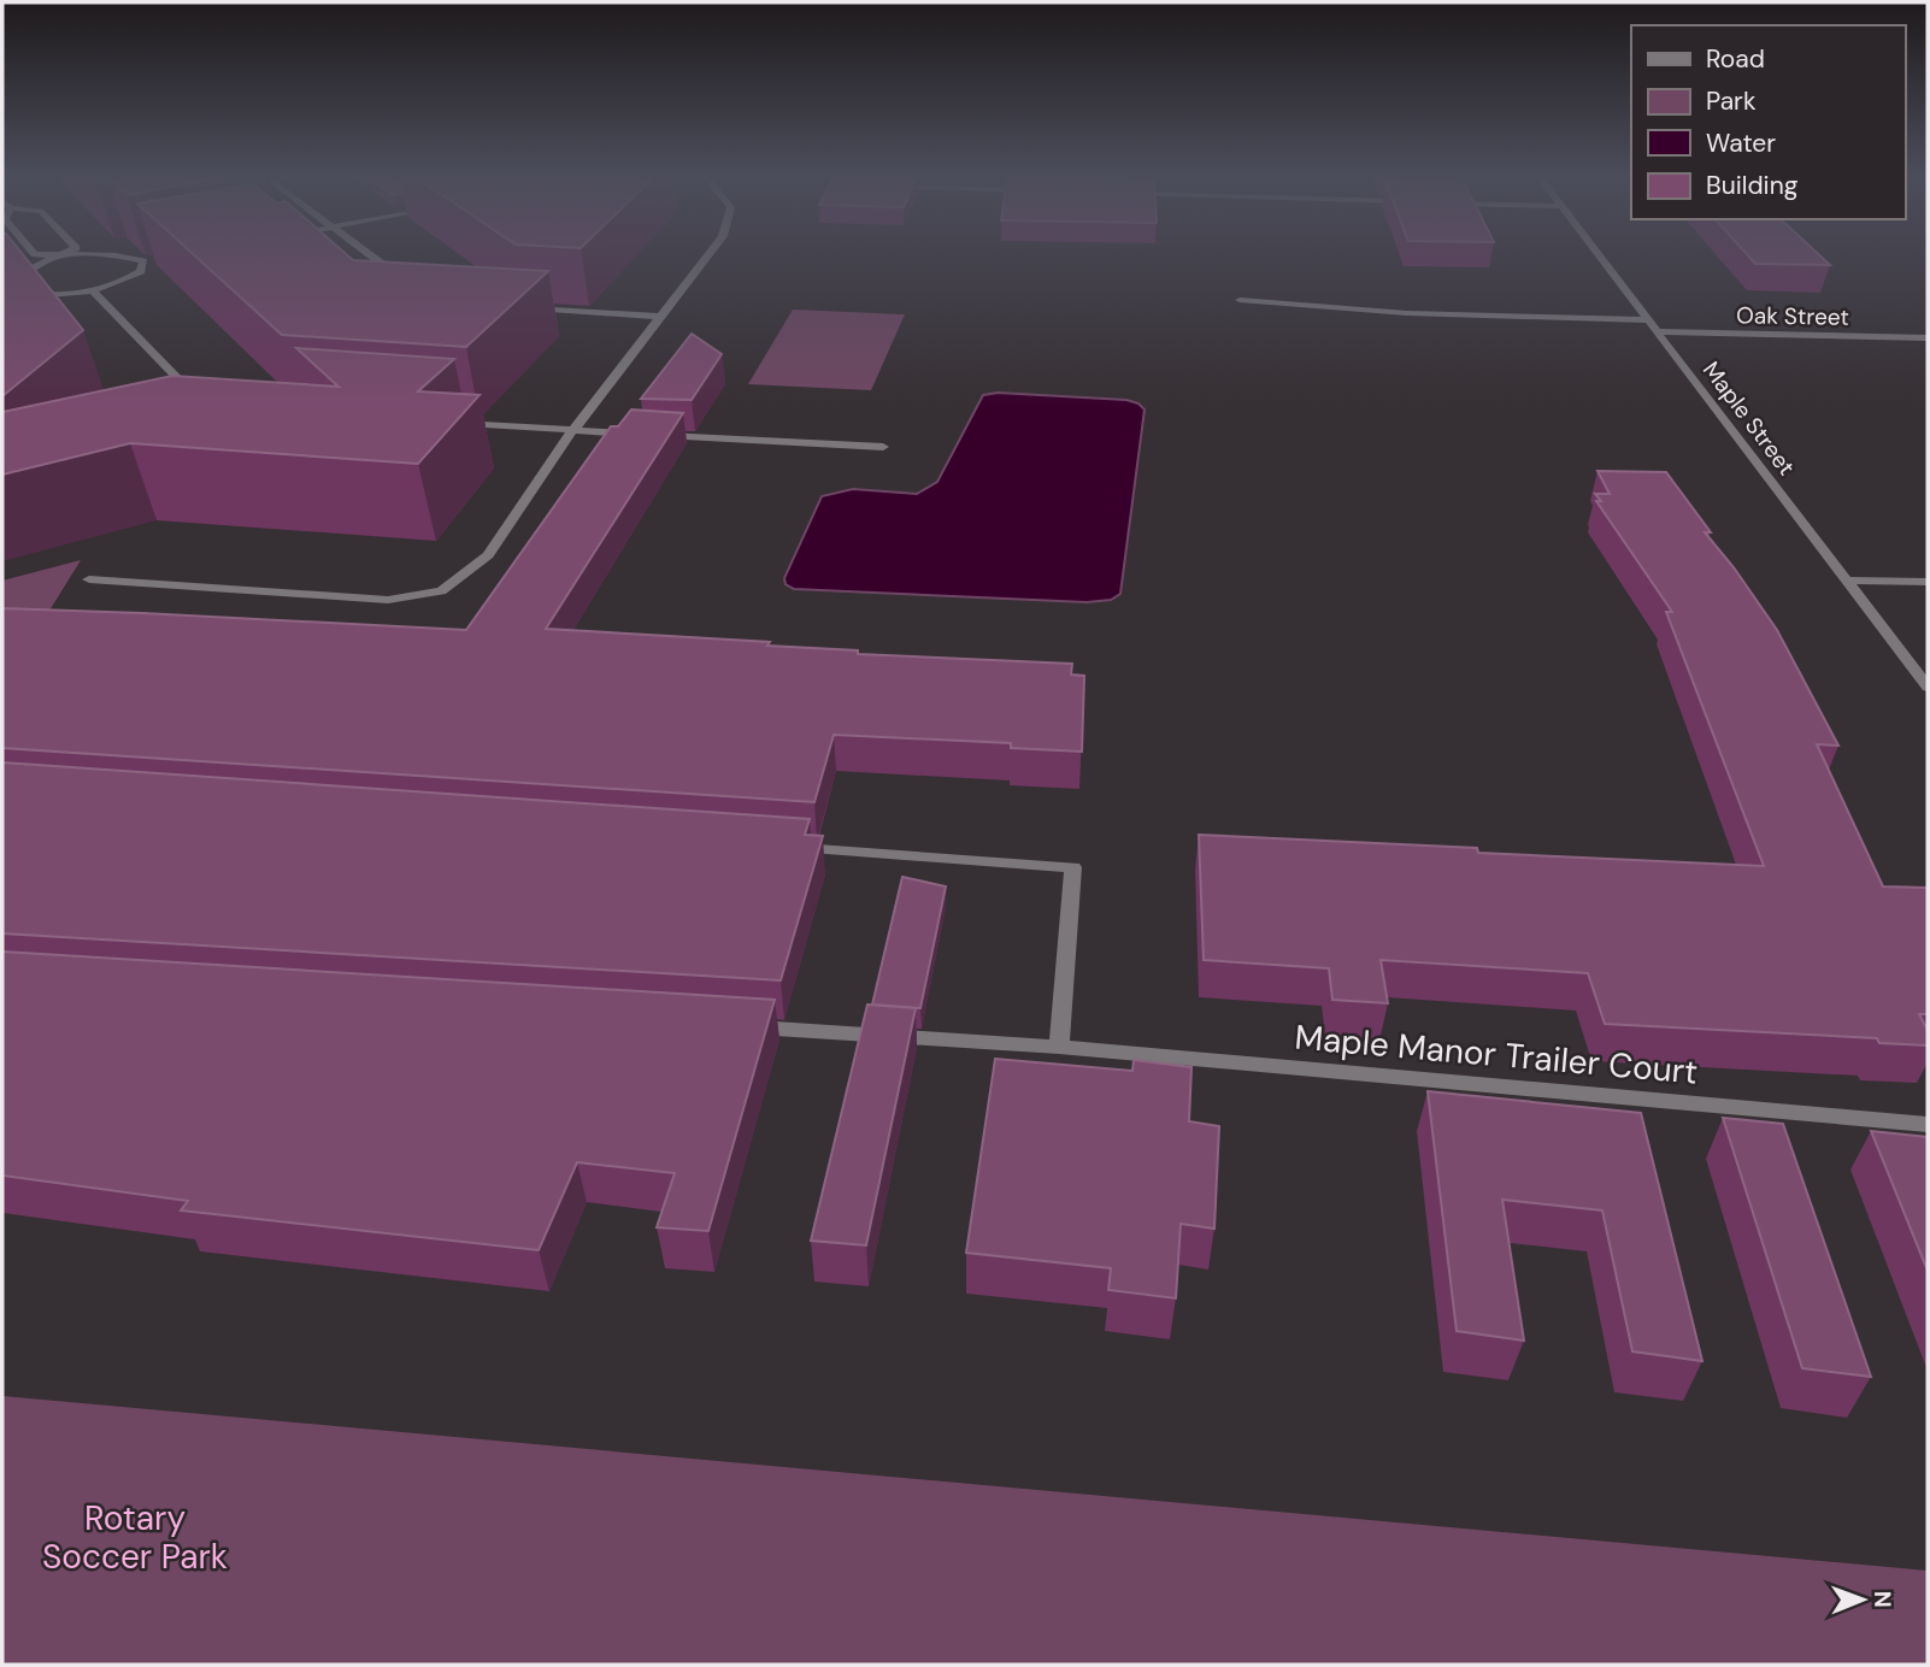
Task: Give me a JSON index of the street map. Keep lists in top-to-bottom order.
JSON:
{
  "streets": {
    "street": ["Oak Street", "Maple Street", "Maple Manor Trailer Court"]
  },
  "crossings": [
    ["Oak Street", "Maple Street"]
  ],
  "parks": ["Rotary Soccer Park"],
  "legend": [
    "Road",
    "Park",
    "Water",
    "Building"
  ],
  "north": "right"
}
